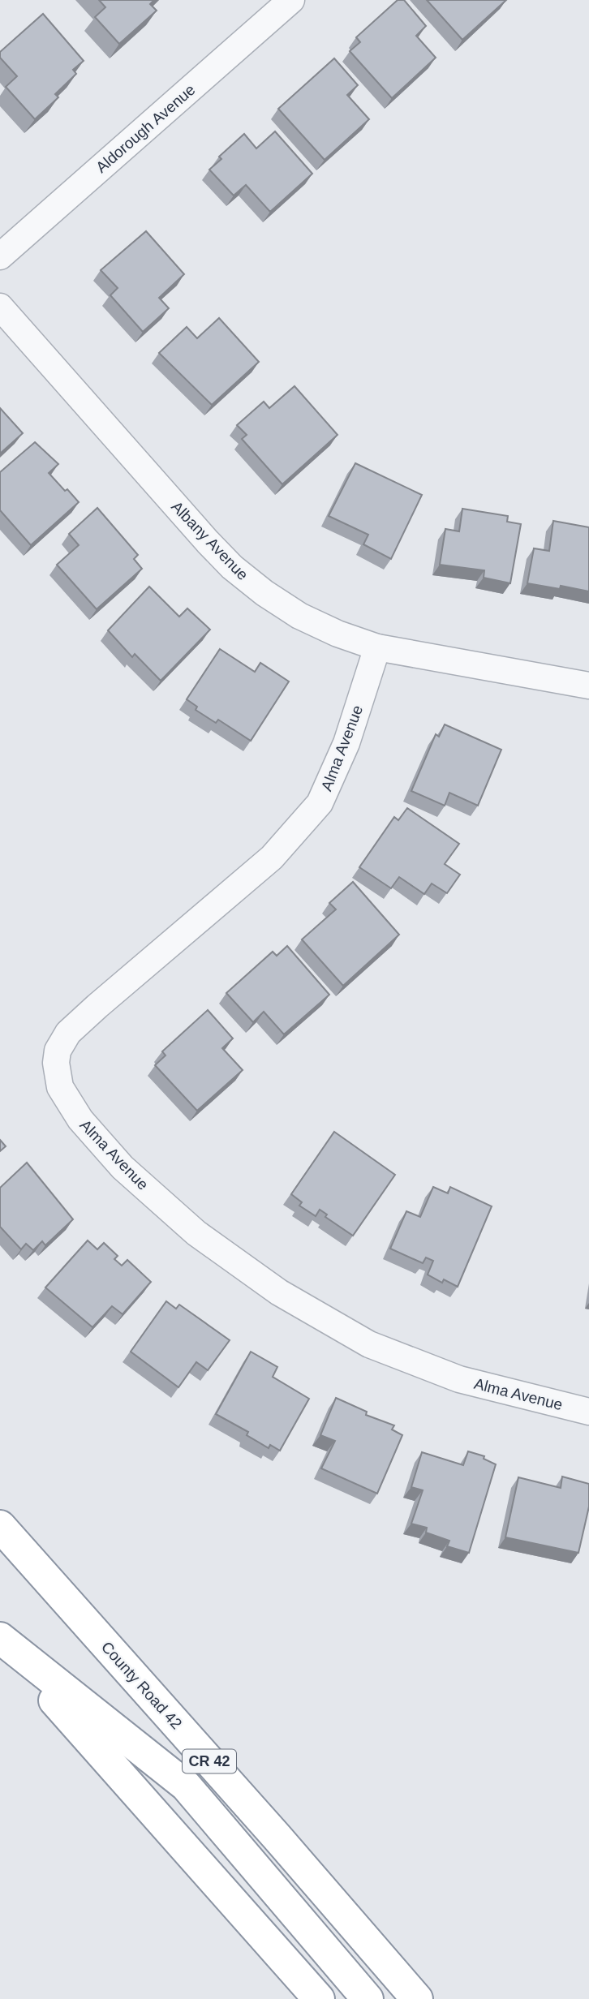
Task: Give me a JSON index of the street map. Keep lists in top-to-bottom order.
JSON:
{
  "streets": {
    "highway": ["County Road 42", "CR 42"],
    "street": ["Aldorough Avenue", "Albany Avenue", "Alma Avenue"]
  },
  "crossings": [
    ["Albany Avenue", "Alma Avenue"]
  ]
}
